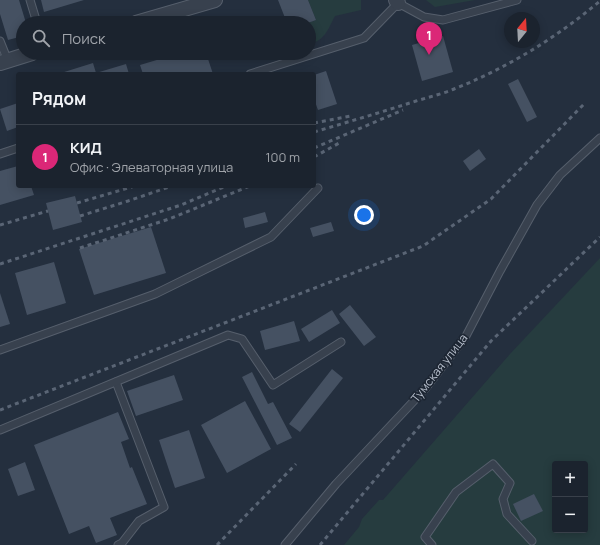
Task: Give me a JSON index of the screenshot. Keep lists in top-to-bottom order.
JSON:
{
  "streets": {
    "lane": ["Тумская улица"]
  },
  "north": "top",
  "page": {
    "search": "Поиск",
    "pins": "1",
    "heading": "Рядом",
    "list": [
      {
        "mark": "1",
        "name": "КИД",
        "note": "Офис · Элеваторная улица",
        "value": "100 m"
      }
    ],
    "map_buttons": ["+", "−"]
  }
}
